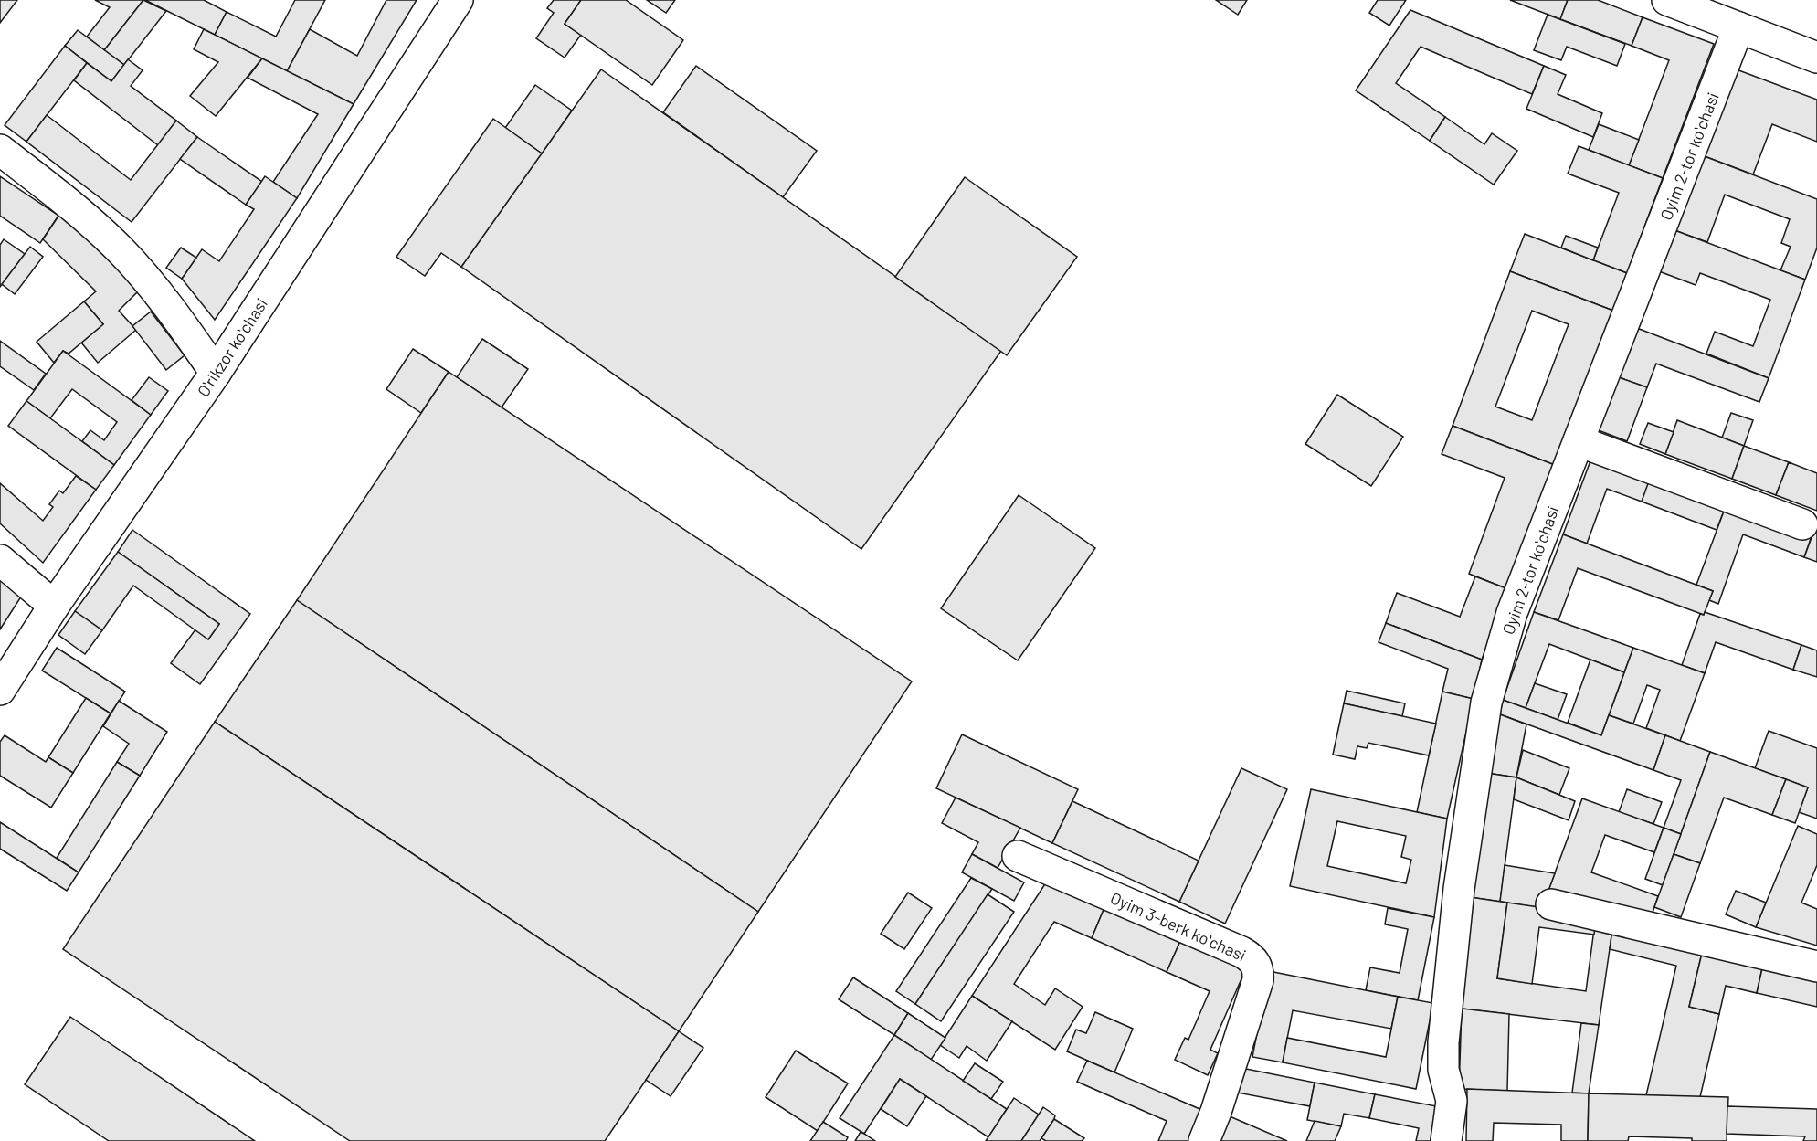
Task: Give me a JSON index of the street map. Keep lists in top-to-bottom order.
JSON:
{
  "streets": {
    "street": ["Oyim 2-tor koʻchasi", "Oʻrikzor koʻchasi", "Oyim 3-berk koʻchasi"]
  }
}
